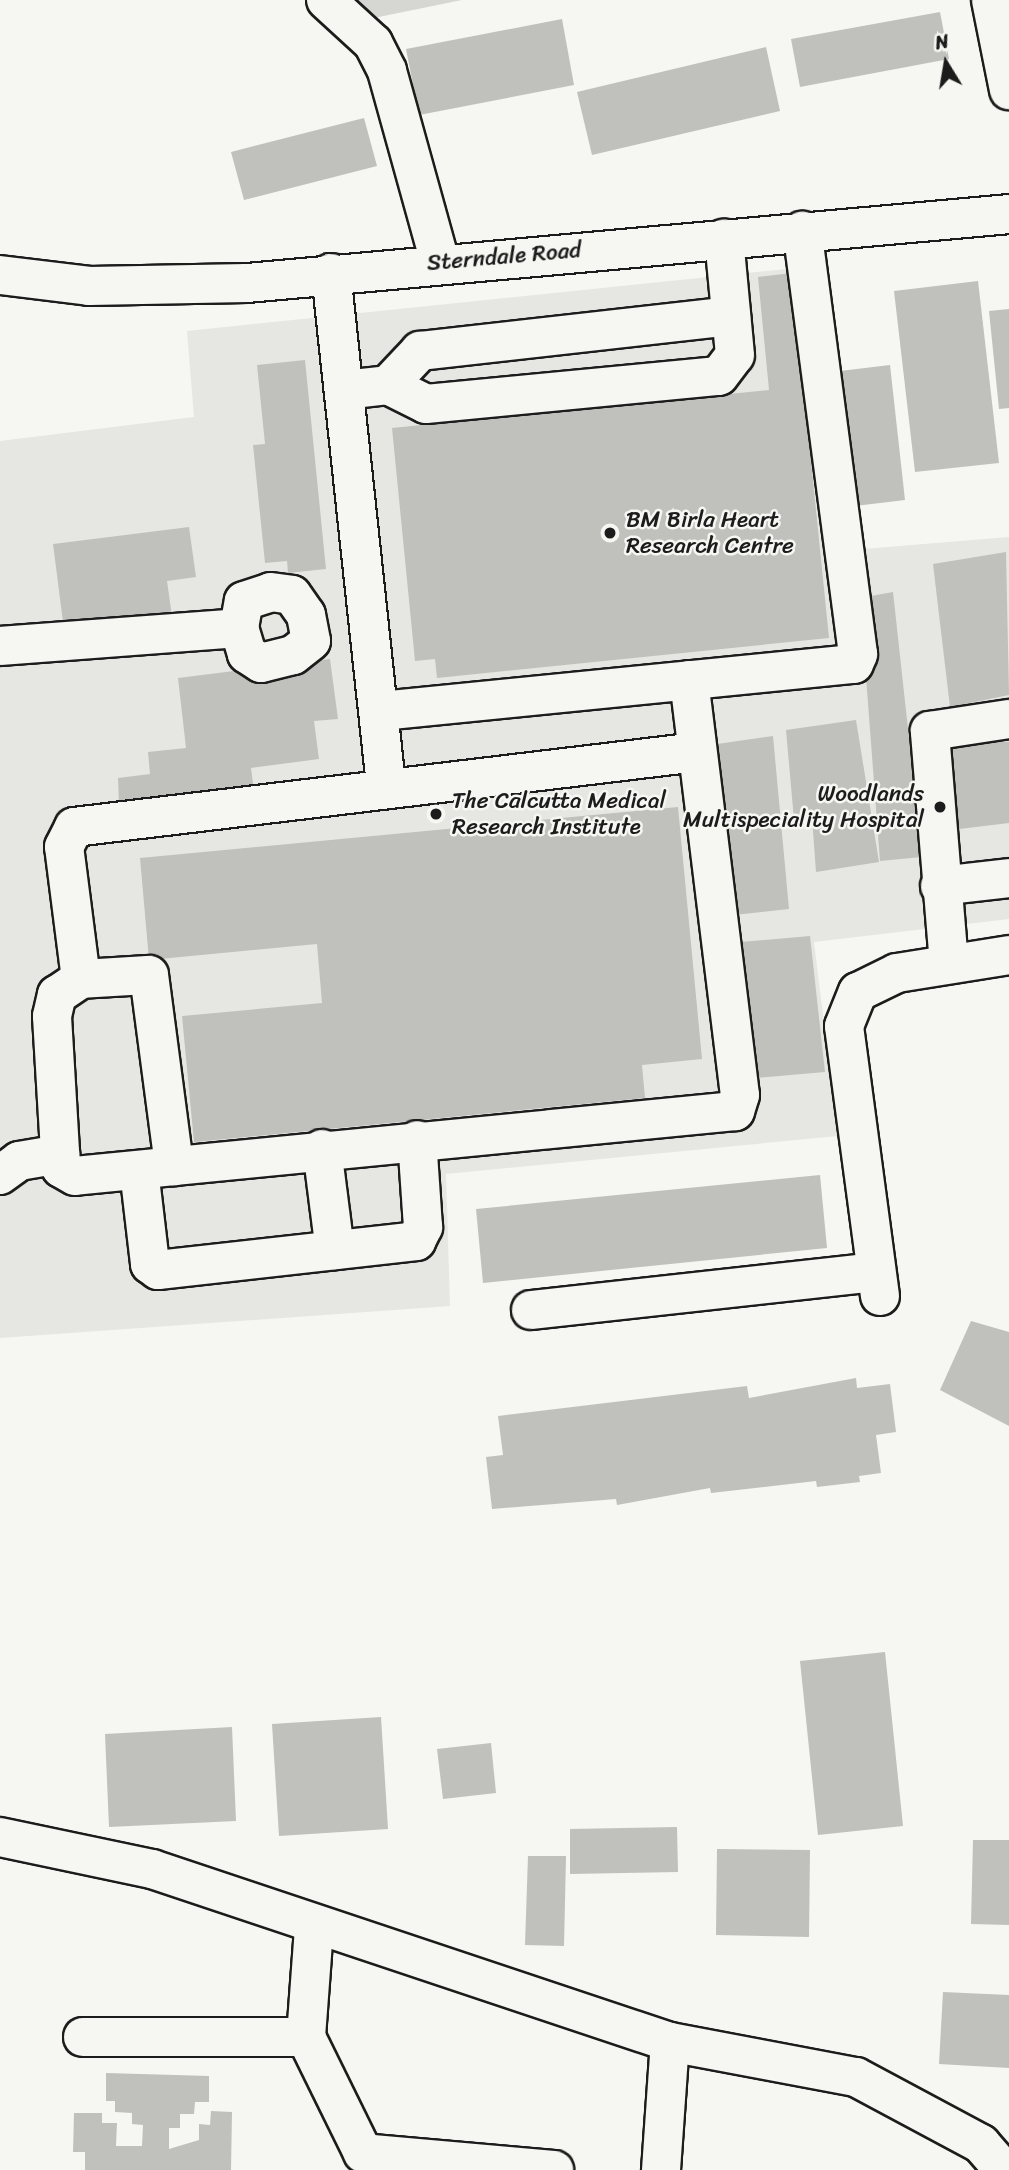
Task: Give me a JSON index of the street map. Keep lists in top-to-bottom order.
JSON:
{
  "streets": {
    "street": ["Sterndale Road"]
  },
  "places": ["BM Birla Heart Research Centre", "Woodlands Multispeciality Hospital", "The Calcutta Medical Research Institute"],
  "north": "top"
}
